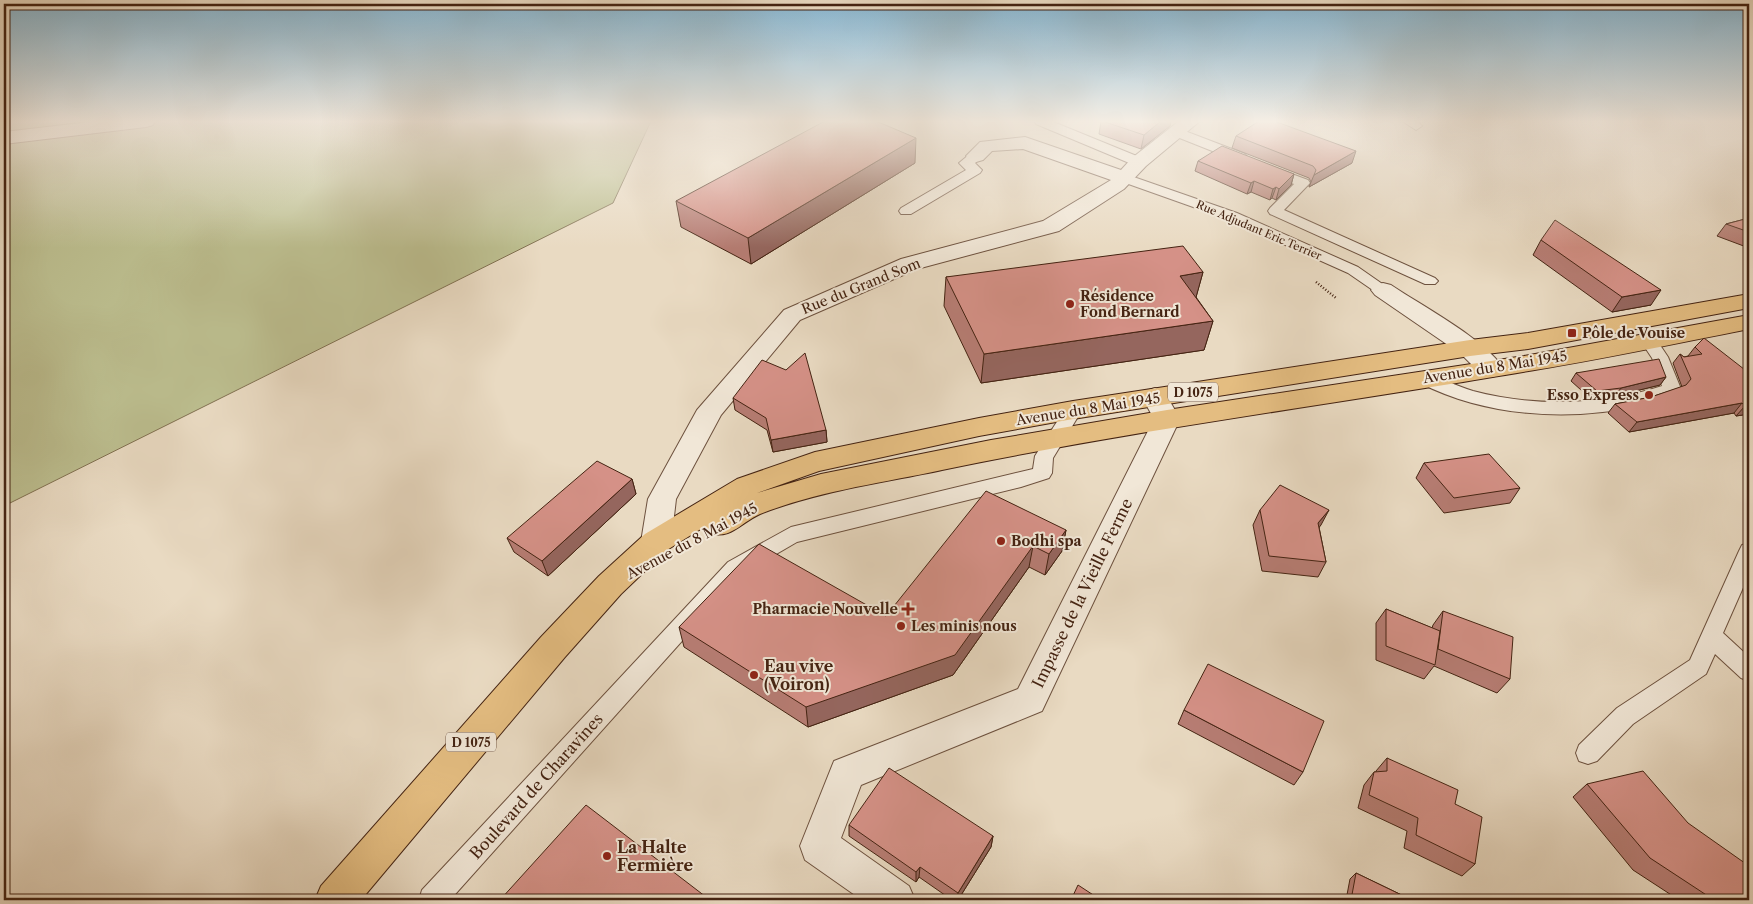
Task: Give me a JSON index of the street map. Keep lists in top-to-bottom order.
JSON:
{
  "streets": {
    "main road": ["Avenue du 8 Mai 1945", "D 1075"],
    "street": ["Rue Adjudant Eric Terrier", "Rue du Grand Som", "Impasse de la Vieille Ferme"],
    "lane": ["Boulevard de Charavines"]
  },
  "crossings": [
    ["Rue Adjudant Eric Terrier", "Rue du Grand Som"],
    ["Rue Adjudant Eric Terrier", "Avenue du 8 Mai 1945"],
    ["Rue du Grand Som", "Avenue du 8 Mai 1945"],
    ["Avenue du 8 Mai 1945", "Impasse de la Vieille Ferme"]
  ],
  "places": {
    "other": [
      "Résidence Fond Bernard",
      "Esso Express",
      "Bodhi spa",
      "Les minis nous",
      "Eau vive (Voiron)",
      "La Halte Fermière"
    ],
    "transit": ["Pôle de Vouise"],
    "health": ["Pharmacie Nouvelle"]
  }
}
